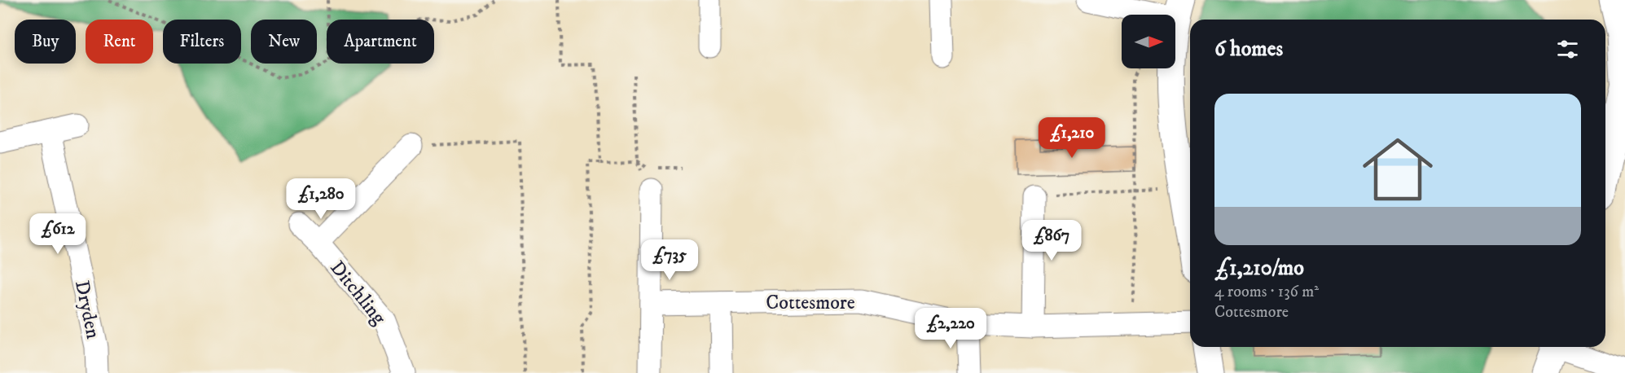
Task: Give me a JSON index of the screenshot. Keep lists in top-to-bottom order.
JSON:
{
  "streets": {
    "street": ["Ditchling", "Cottesmore", "Dryden"]
  },
  "north": "right",
  "page": {
    "chip": [
      "Buy",
      "Rent",
      "Filters",
      "New",
      "Apartment"
    ],
    "heading": "6 homes",
    "list": [
      {
        "name": "£1,210/mo",
        "note": "4 rooms · 136 m² · Cottesmore"
      }
    ],
    "price": [
      "£1,210",
      "£1,280",
      "£612",
      "£867",
      "£735",
      "£2,220"
    ]
  }
}
